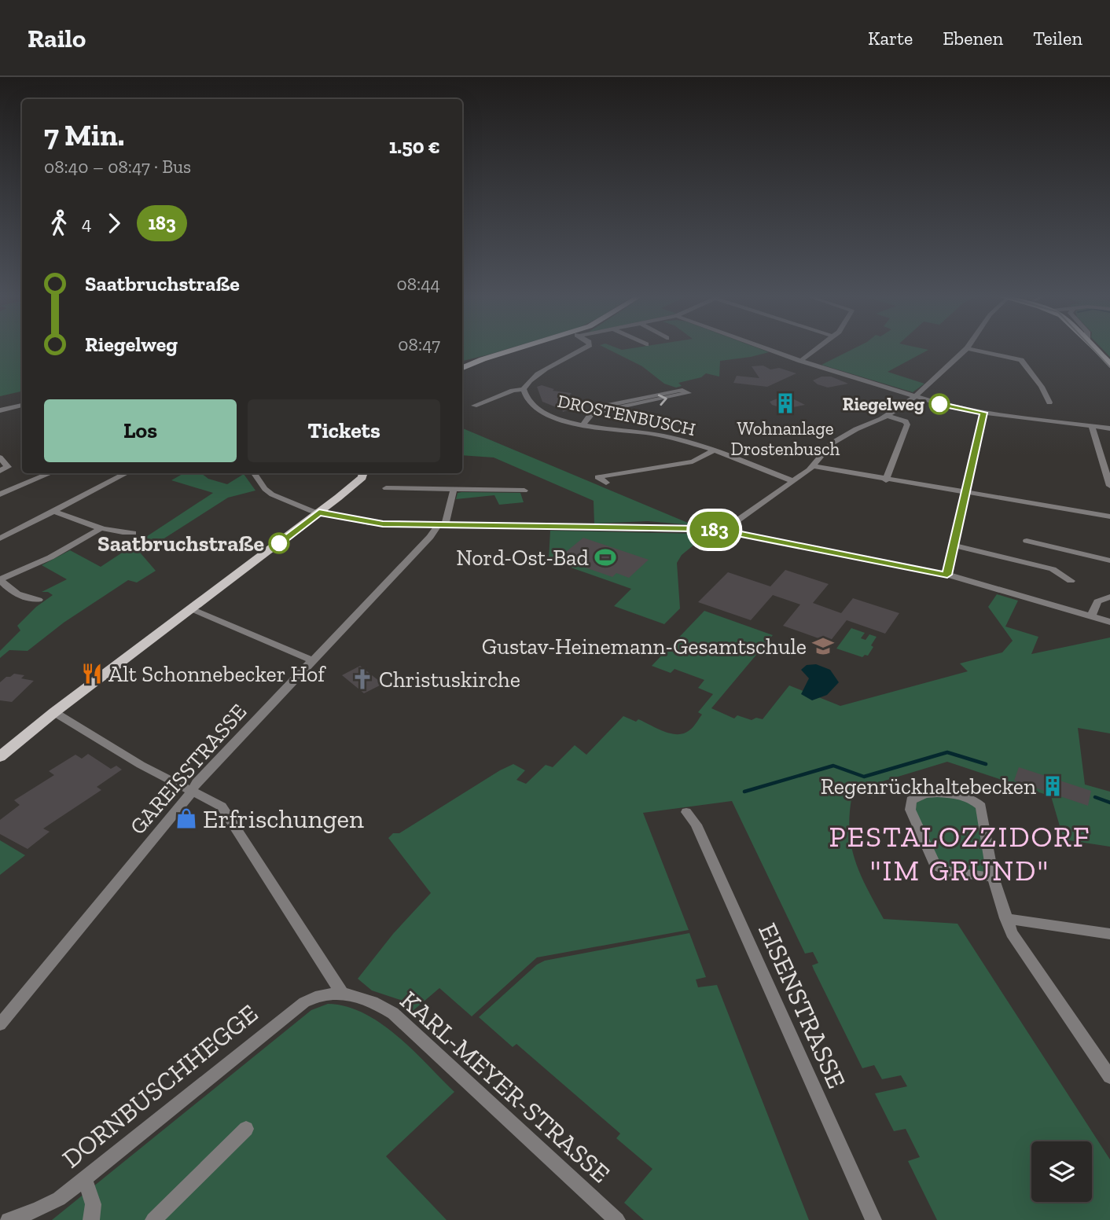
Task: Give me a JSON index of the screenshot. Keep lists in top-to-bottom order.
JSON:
{
  "streets": {
    "street": [
      "DROSTENBUSCH",
      "GAREISSTRASSE",
      "EISENSTRASSE",
      "DORNBUSCHHEGGE",
      "KARL-MEYER-STRASSE"
    ]
  },
  "crossings": [
    ["DORNBUSCHHEGGE", "KARL-MEYER-STRASSE"]
  ],
  "districts": ["PESTALOZZIDORF \"IM GRUND\""],
  "places": {
    "building": ["Wohnanlage Drostenbusch", "Regenrückhaltebecken"],
    "other": ["Riegelweg", "Saatbruchstraße"],
    "sports": ["Nord-Ost-Bad"],
    "school or university": ["Gustav-Heinemann-Gesamtschule"],
    "restaurant": ["Alt Schonnebecker Hof"],
    "church": ["Christuskirche"],
    "shop": ["Erfrischungen"]
  },
  "lines": ["bus line 183"],
  "page": {
    "header": "Railo",
    "nav": ["Karte", "Ebenen", "Teilen"],
    "on_map": "183",
    "heading": ["7 Min.", "08:40 – 08:47 · Bus", "1.50 €"],
    "legs": ["4", "183"],
    "list": [
      {
        "name": "Saatbruchstraße",
        "value": "08:44"
      },
      {
        "name": "Riegelweg",
        "value": "08:47"
      }
    ],
    "buttons": ["Los", "Tickets"]
  }
}
